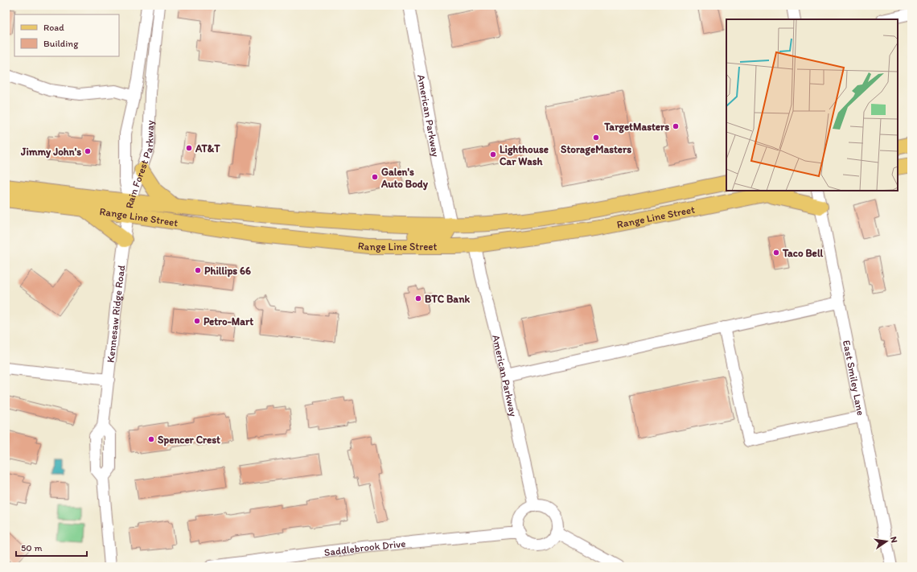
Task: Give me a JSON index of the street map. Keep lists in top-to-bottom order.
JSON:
{
  "streets": {
    "main road": ["Range Line Street"],
    "street": [
      "American Parkway",
      "Rain Forest Parkway",
      "Kennesaw Ridge Road",
      "East Smiley Lane",
      "Saddlebrook Drive"
    ]
  },
  "crossings": [
    ["American Parkway", "Range Line Street"],
    ["American Parkway", "Saddlebrook Drive"],
    ["Rain Forest Parkway", "Range Line Street"],
    ["Rain Forest Parkway", "Kennesaw Ridge Road"],
    ["Range Line Street", "Kennesaw Ridge Road"]
  ],
  "places": [
    "TargetMasters",
    "StorageMasters",
    "AT&T",
    "Jimmy John's",
    "Lighthouse Car Wash",
    "Galen's Auto Body",
    "Taco Bell",
    "Phillips 66",
    "BTC Bank",
    "Petro-Mart",
    "Spencer Crest"
  ],
  "legend": ["Road", "Building"],
  "scale_bar": "50 m",
  "north": "right"
}
